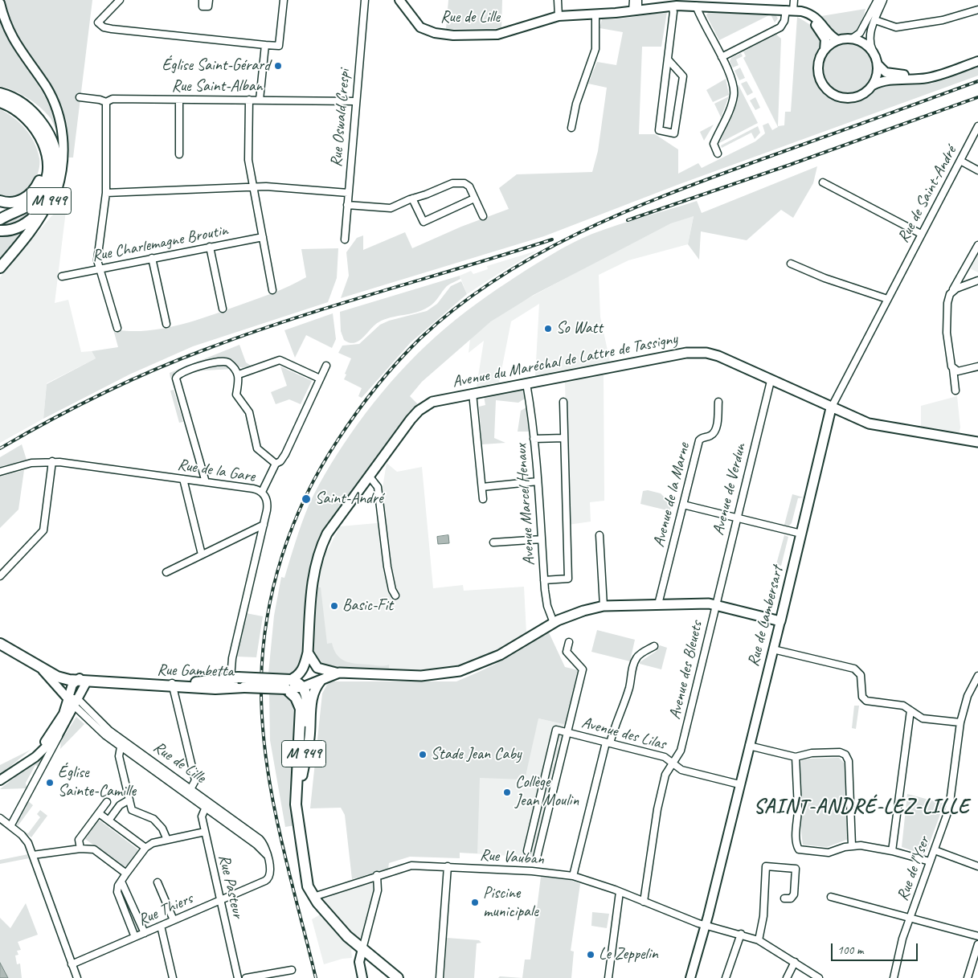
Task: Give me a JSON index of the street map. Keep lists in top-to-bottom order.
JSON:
{
  "streets": {
    "main road": [
      "M 949",
      "Avenue du Maréchal de Lattre de Tassigny",
      "Rue de Lambersart",
      "Rue Gambetta"
    ],
    "street": [
      "Rue de Lille",
      "Rue Saint-Alban",
      "Rue Oswald Crespi",
      "Rue de Saint-André",
      "Rue Charlemagne Broutin",
      "Rue de la Gare",
      "Avenue de Verdun",
      "Avenue de la Marne",
      "Avenue Marcel Henaux",
      "Avenue des Bleuets",
      "Avenue des Lilas",
      "Rue Vauban",
      "Rue de l'Yser",
      "Rue Pasteur",
      "Rue Thiers"
    ]
  },
  "crossings": [
    ["Rue de Lille", "Rue Pasteur"],
    ["Rue de Lille", "Rue Thiers"],
    ["Rue Saint-Alban", "Rue Oswald Crespi"],
    ["Rue de Saint-André", "Rue de Lambersart"],
    ["M 949", "Avenue du Maréchal de Lattre de Tassigny"],
    ["M 949", "Rue Vauban"],
    ["Avenue du Maréchal de Lattre de Tassigny", "Avenue de Verdun"],
    ["Avenue du Maréchal de Lattre de Tassigny", "Avenue Marcel Henaux"],
    ["Avenue du Maréchal de Lattre de Tassigny", "Rue de Lambersart"],
    ["Avenue du Maréchal de Lattre de Tassigny", "Rue Gambetta"],
    ["Rue de la Gare", "Rue Gambetta"],
    ["Avenue de Verdun", "Avenue des Bleuets"],
    ["Rue de Lambersart", "Avenue des Lilas"],
    ["Rue de Lambersart", "Rue Vauban"],
    ["Avenue des Bleuets", "Avenue des Lilas"],
    ["Avenue des Bleuets", "Rue Vauban"],
    ["Rue Pasteur", "Rue Thiers"]
  ],
  "districts": ["SAINT-ANDRÉ-LEZ-LILLE"],
  "places": [
    "Église Saint-Gérard",
    "So Watt",
    "Saint-André",
    "Basic-Fit",
    "Stade Jean Caby",
    "Église Sainte-Camille",
    "Collège Jean Moulin",
    "Piscine municipale",
    "Le Zeppelin"
  ],
  "scale_bar": "100 m"
}
